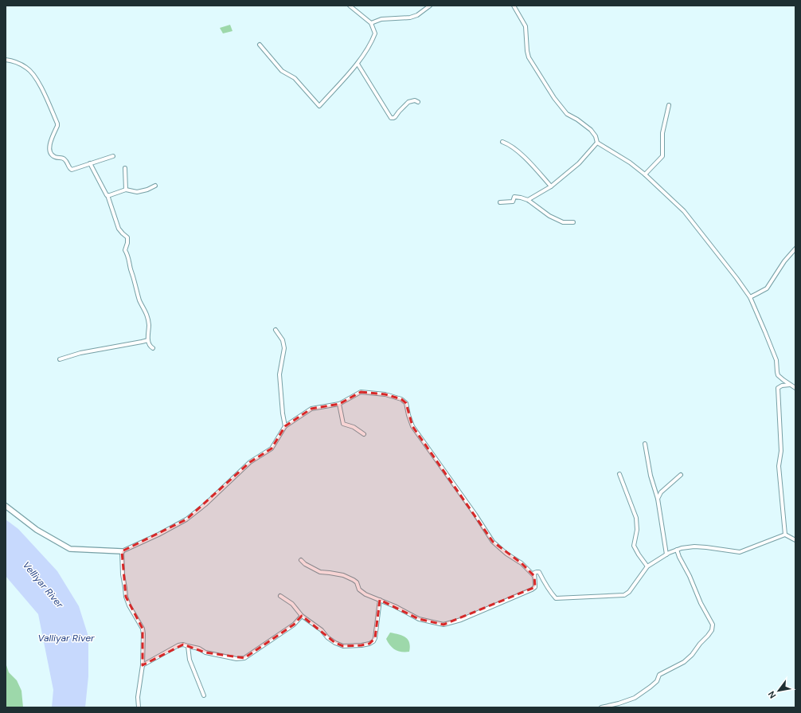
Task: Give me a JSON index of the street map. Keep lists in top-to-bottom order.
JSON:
{
  "water": ["Velliyar River", "Valliyar River"],
  "north": "bottom left"
}
